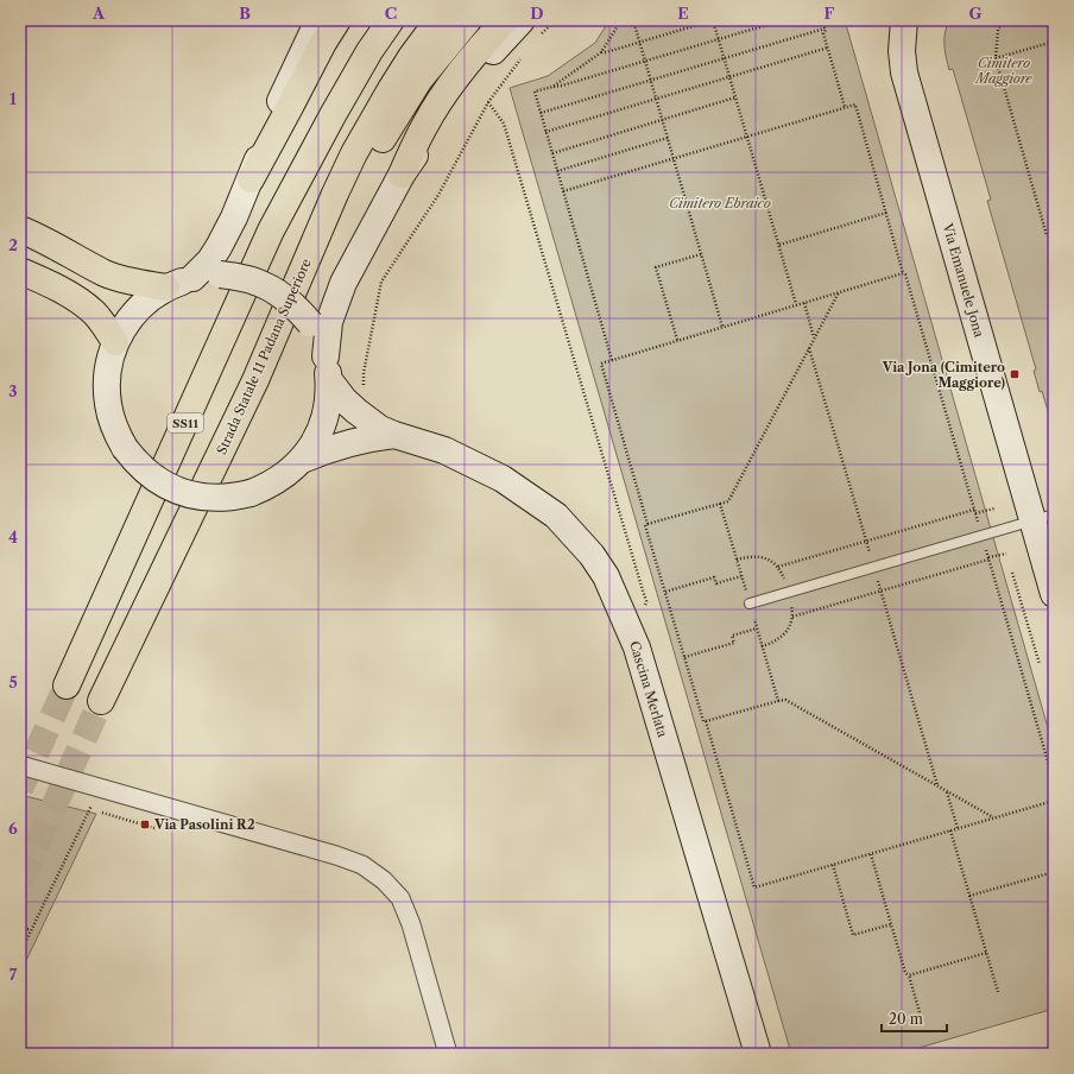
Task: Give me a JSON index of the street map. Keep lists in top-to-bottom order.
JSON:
{
  "streets": {
    "highway": ["Strada Statale 11 Padana Superiore", "SS11"],
    "street": ["Via Emanuele Jona", "Cascina Merlata"]
  },
  "parks": ["Cimitero Maggiore", "Cimitero Ebraico"],
  "places": {
    "transit": ["Via Jona (Cimitero Maggiore)", "Via Pasolini R2"]
  },
  "scale_bar": "20 m",
  "grid": {
    "columns": [
      "A",
      "B",
      "C",
      "D",
      "E",
      "F",
      "G"
    ],
    "rows": [
      "1",
      "2",
      "3",
      "4",
      "5",
      "6",
      "7"
    ]
  }
}
